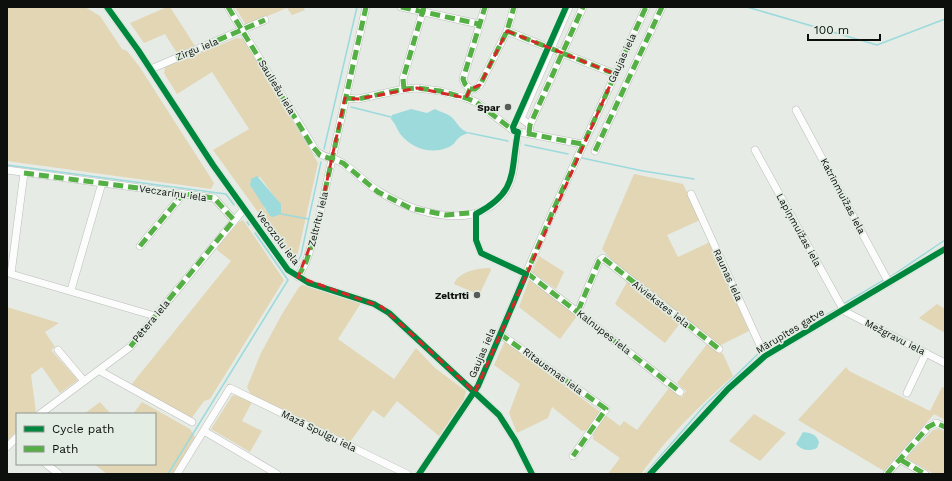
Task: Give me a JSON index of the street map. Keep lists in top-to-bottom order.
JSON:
{
  "streets": {
    "street": [
      "Zirgu iela",
      "Gaujas iela",
      "Sauliešu iela",
      "Veczariņu iela",
      "Katrīnmuižas iela",
      "Zeltrītu iela",
      "Lapiņmuižas iela",
      "Vecozolu iela",
      "Raunas iela",
      "Aiviekstes iela",
      "Pētera iela",
      "Mārupītes gatve",
      "Kalnupes iela",
      "Mežgravu iela",
      "Rītausmas iela",
      "Mazā Spulgu iela"
    ]
  },
  "crossings": [
    ["Zirgu iela", "Sauliešu iela"],
    ["Zirgu iela", "Vecozolu iela"],
    ["Gaujas iela", "Vecozolu iela"],
    ["Gaujas iela", "Kalnupes iela"],
    ["Gaujas iela", "Rītausmas iela"],
    ["Sauliešu iela", "Zeltrītu iela"],
    ["Veczariņu iela", "Pētera iela"],
    ["Katrīnmuižas iela", "Mārupītes gatve"],
    ["Zeltrītu iela", "Vecozolu iela"],
    ["Lapiņmuižas iela", "Mārupītes gatve"],
    ["Lapiņmuižas iela", "Mežgravu iela"],
    ["Vecozolu iela", "Pētera iela"],
    ["Raunas iela", "Mārupītes gatve"],
    ["Aiviekstes iela", "Kalnupes iela"],
    ["Mārupītes gatve", "Mežgravu iela"]
  ],
  "places": ["Spar", "Zeltrīti"],
  "legend": ["Cycle path", "Path"],
  "scale_bar": "100 m"
}
